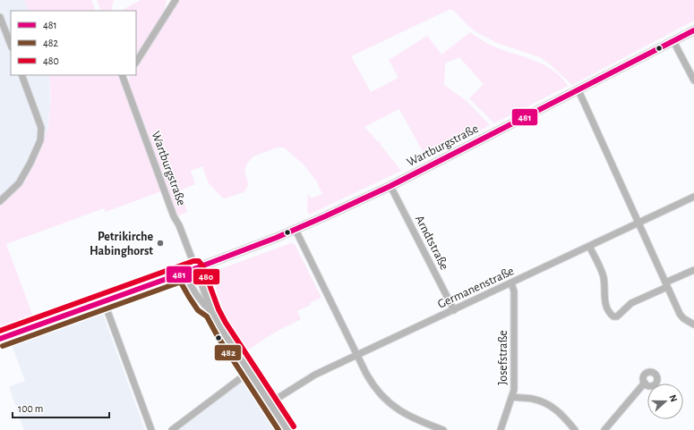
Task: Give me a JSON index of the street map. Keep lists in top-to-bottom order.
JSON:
{
  "streets": {
    "main road": ["Wartburgstraße"],
    "street": ["Arndtstraße", "Germanenstraße", "Josefstraße"]
  },
  "crossings": [
    ["Wartburgstraße", "Arndtstraße"],
    ["Arndtstraße", "Germanenstraße"],
    ["Germanenstraße", "Josefstraße"]
  ],
  "places": ["Petrikirche Habinghorst"],
  "lines": ["transit line 481", "transit line 480", "transit line 482"],
  "legend": ["481", "482", "480"],
  "scale_bar": "100 m",
  "north": "right"
}
